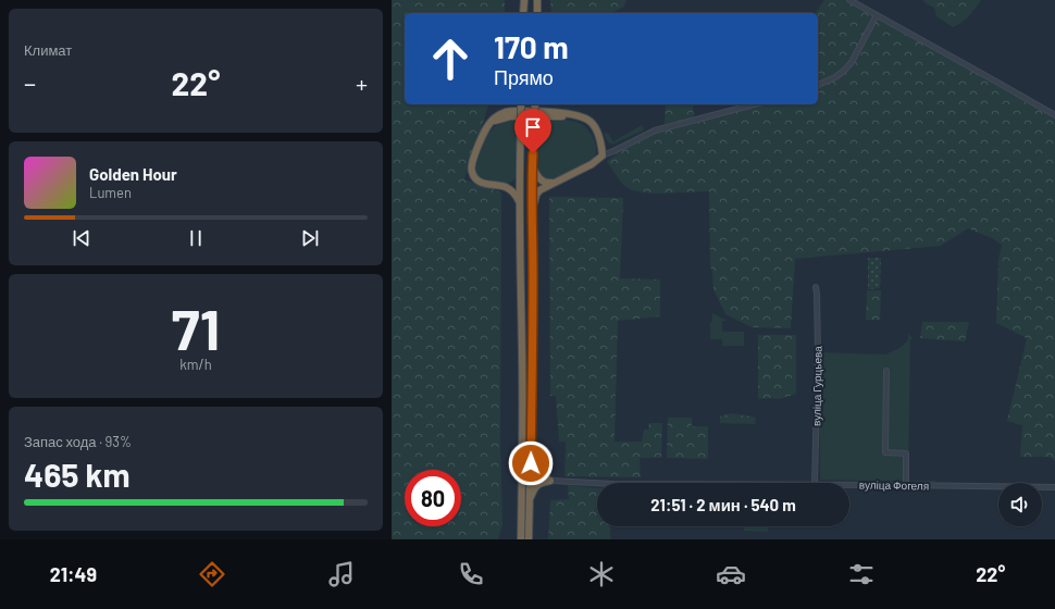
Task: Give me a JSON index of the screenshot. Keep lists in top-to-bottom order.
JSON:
{
  "streets": {
    "street": ["вуліца Гурцьева", "вуліца Фогеля"]
  },
  "page": {
    "tile": [
      "Климат",
      ["71", "km/h"],
      ["Запас хода · 93%", "465 km"]
    ],
    "turn": ["170 m", "Прямо"],
    "heat": ["−", "22°", "+"],
    "song": ["Golden Hour", "Lumen"],
    "limit": "80",
    "trip": "21:51 · 2 мин · 540 m",
    "tabs": ["21:49", "22°"]
  }
}
